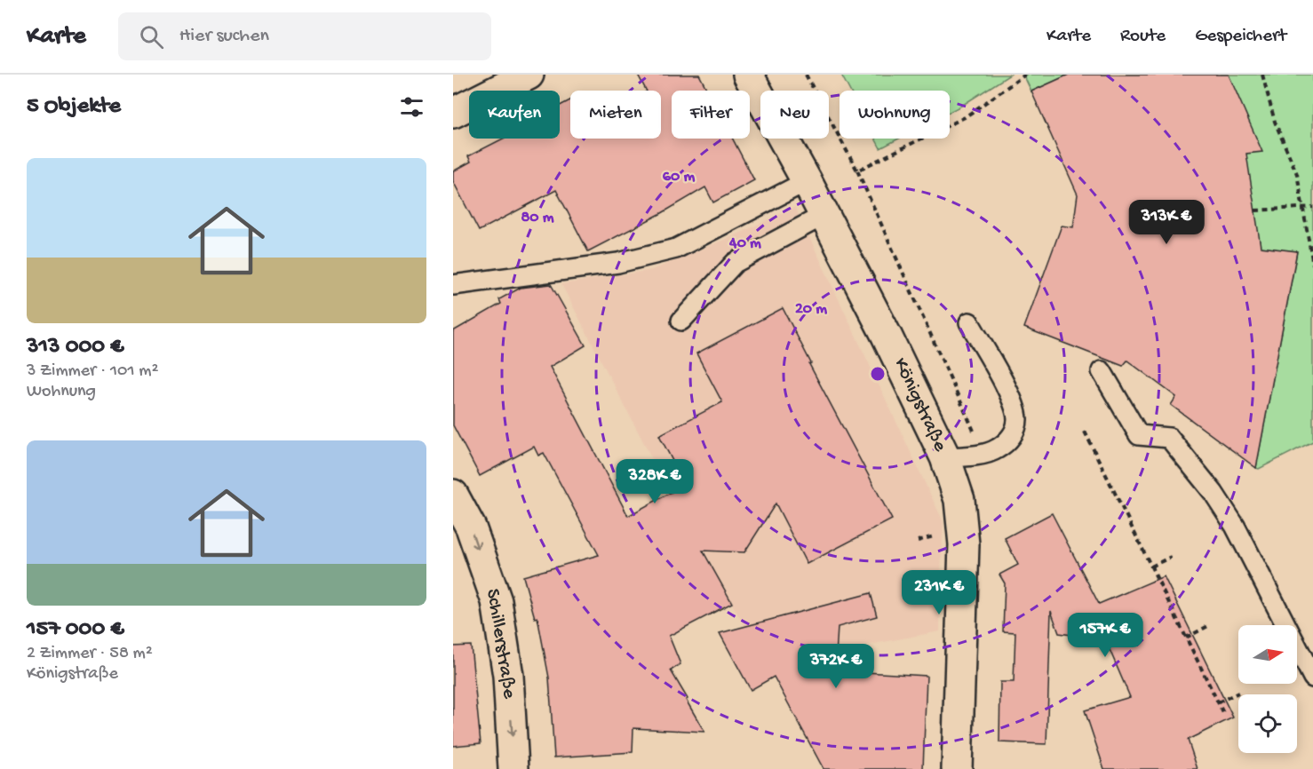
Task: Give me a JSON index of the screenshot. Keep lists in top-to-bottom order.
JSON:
{
  "streets": {
    "street": ["Königstraße", "Schillerstraße"]
  },
  "one_way": ["Schillerstraße"],
  "north": "right",
  "page": {
    "header": "Karte",
    "search": "Hier suchen",
    "nav": ["Karte", "Route", "Gespeichert"],
    "heading": "5 Objekte",
    "chip": [
      "Kaufen",
      "Mieten",
      "Filter",
      "Neu",
      "Wohnung"
    ],
    "list": [
      {
        "name": "313 000 €",
        "note": "3 Zimmer · 101 m² · Wohnung"
      },
      {
        "name": "157 000 €",
        "note": "2 Zimmer · 58 m² · Königstraße"
      }
    ],
    "price": [
      "313K €",
      "328K €",
      "231K €",
      "157K €",
      "372K €"
    ]
  },
  "rings": [
    "60 m",
    "80 m",
    "40 m",
    "20 m"
  ]
}
